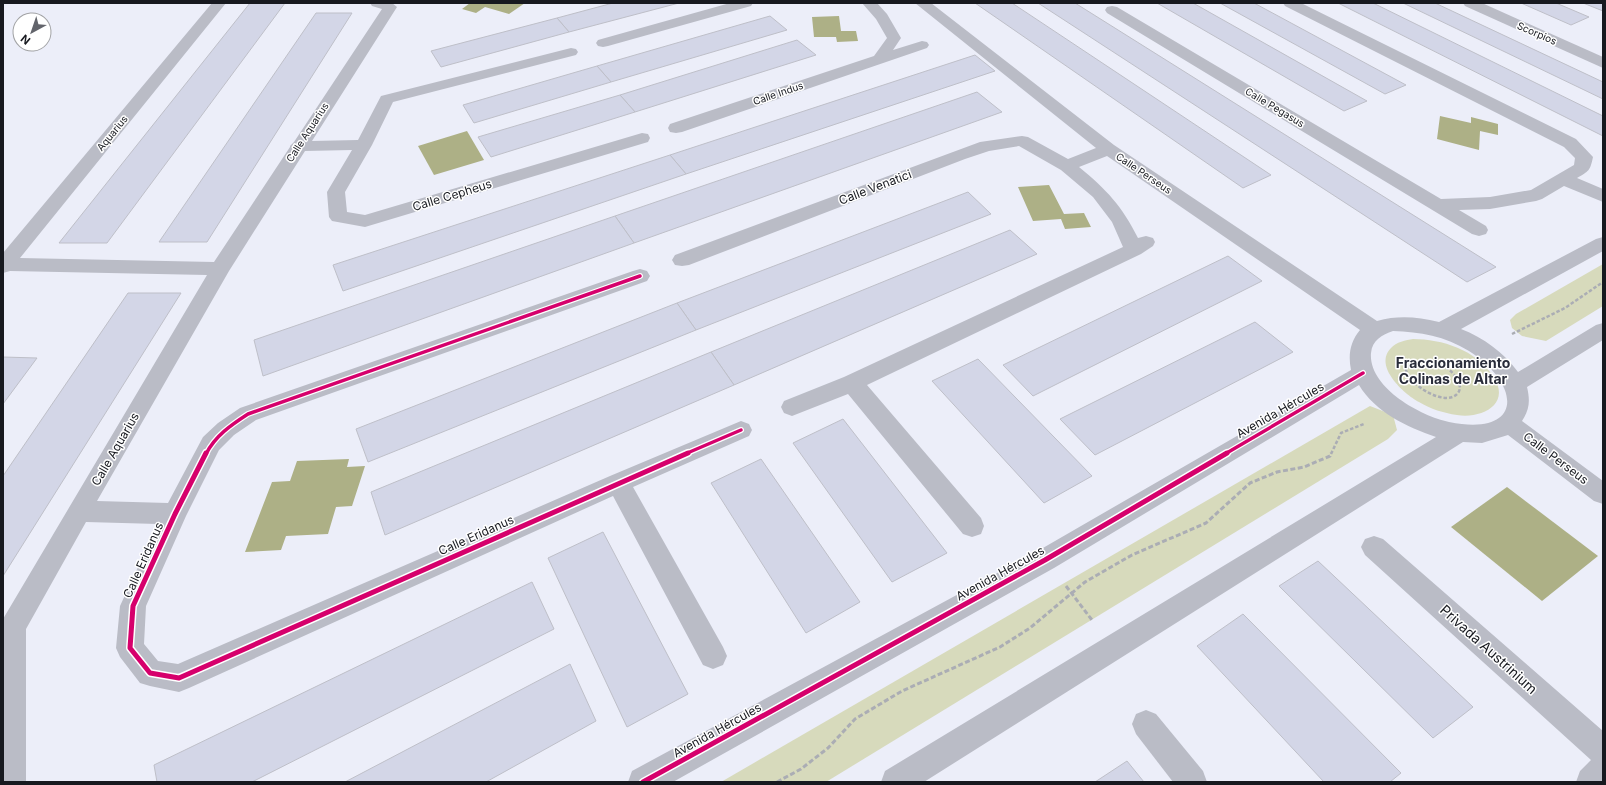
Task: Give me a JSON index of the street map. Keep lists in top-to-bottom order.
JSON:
{
  "streets": {
    "street": [
      "Scorpios",
      "Calle Indus",
      "Calle Pegasus",
      "Calle Aquarius",
      "Aquarius",
      "Calle Perseus",
      "Calle Venatici",
      "Calle Cepheus",
      "Avenida Hércules",
      "Calle Eridanus",
      "Privada Austrinium"
    ]
  },
  "crossings": [
    ["Calle Aquarius", "Calle Eridanus"]
  ],
  "districts": ["Fraccionamiento Colinas de Altar"],
  "north": "bottom left"
}
